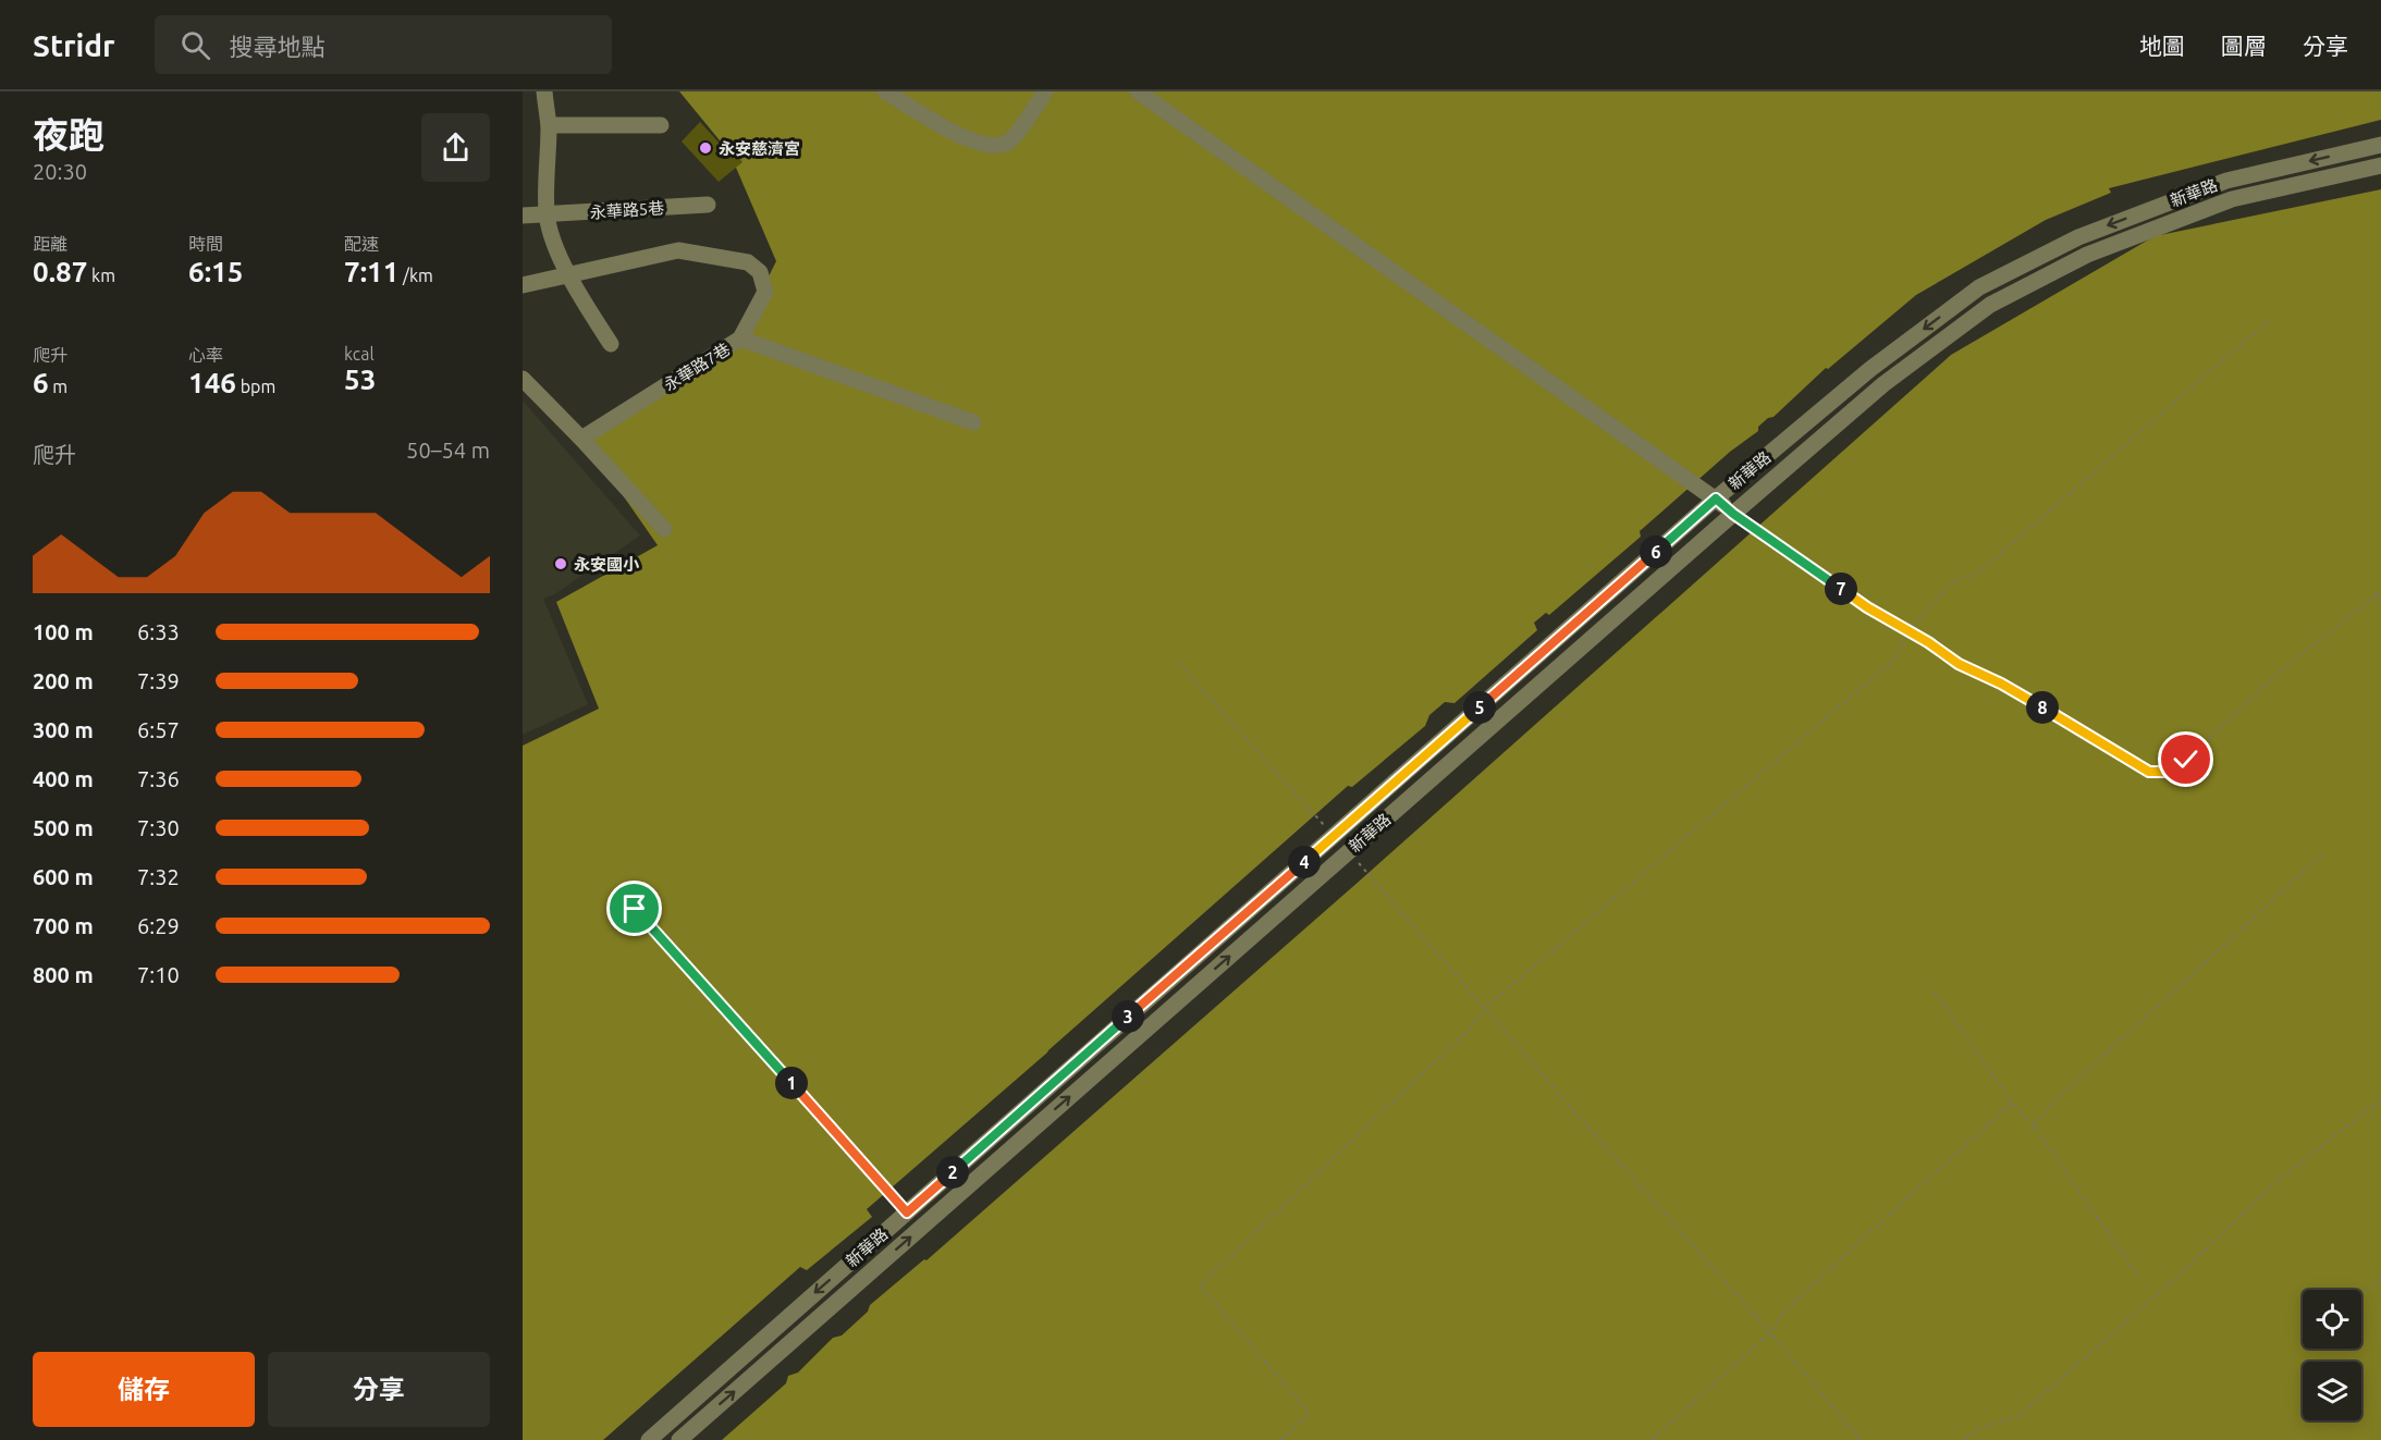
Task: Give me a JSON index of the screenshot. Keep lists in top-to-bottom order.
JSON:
{
  "streets": {
    "street": ["新華路", "永華路5巷", "永華路7巷"]
  },
  "places": ["永安慈濟宮", "永安國小"],
  "page": {
    "header": "Stridr",
    "search": "搜尋地點",
    "nav": ["地圖", "圖層", "分享"],
    "heading": ["夜跑", "20:30"],
    "stats": [
      ["距離", "0.87 km"],
      ["時間", "6:15"],
      ["配速", "7:11 /km"],
      ["爬升", "6 m"],
      ["心率", "146 bpm"],
      ["kcal", "53"]
    ],
    "chart": ["爬升", "50–54 m"],
    "pins": [
      "6",
      "7",
      "5",
      "8",
      "4",
      "3",
      "1",
      "2"
    ],
    "list": [
      {
        "name": "100 m",
        "note": "6:33"
      },
      {
        "name": "200 m",
        "note": "7:39"
      },
      {
        "name": "300 m",
        "note": "6:57"
      },
      {
        "name": "400 m",
        "note": "7:36"
      },
      {
        "name": "500 m",
        "note": "7:30"
      },
      {
        "name": "600 m",
        "note": "7:32"
      },
      {
        "name": "700 m",
        "note": "6:29"
      },
      {
        "name": "800 m",
        "note": "7:10"
      }
    ],
    "buttons": ["儲存", "分享"]
  }
}
